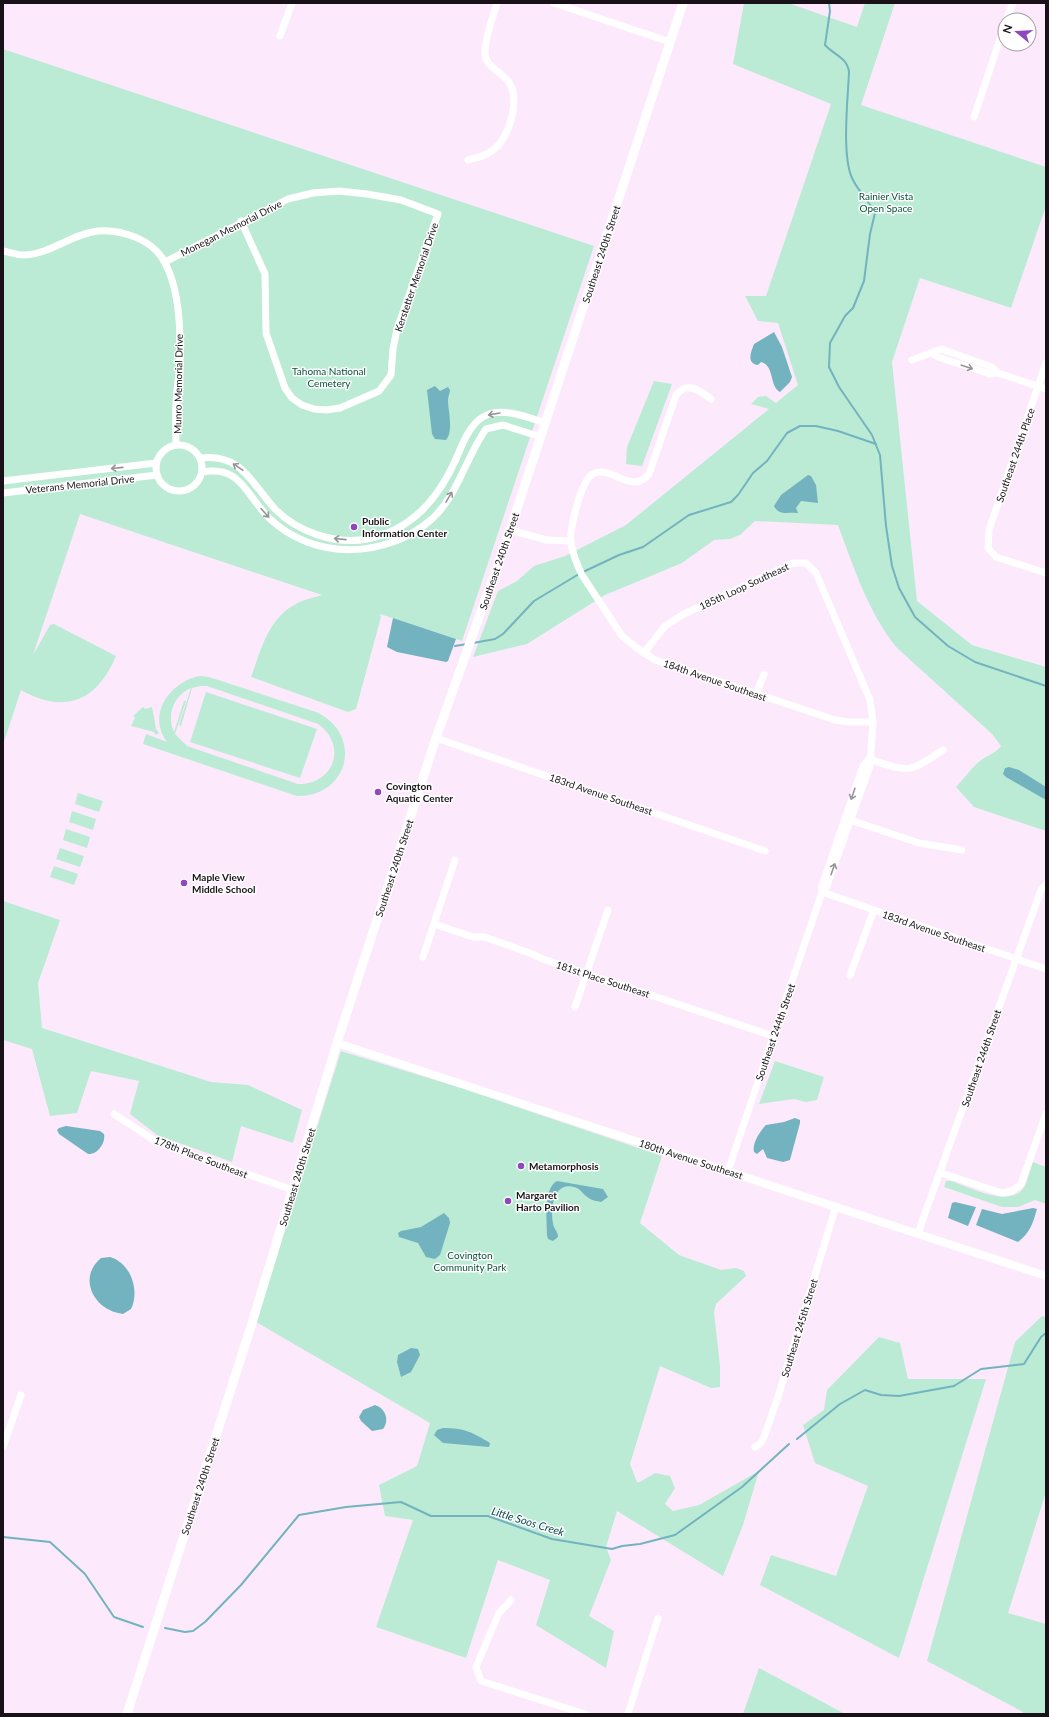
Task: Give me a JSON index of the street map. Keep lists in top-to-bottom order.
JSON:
{
  "streets": {
    "main road": ["Southeast 240th Street"],
    "street": [
      "Monegan Memorial Drive",
      "Kerstetter Memorial Drive",
      "Munro Memorial Drive",
      "Southeast 244th Place",
      "Veterans Memorial Drive",
      "185th Loop Southeast",
      "184th Avenue Southeast",
      "183rd Avenue Southeast",
      "181st Place Southeast",
      "Southeast 244th Street",
      "Southeast 246th Street",
      "178th Place Southeast",
      "180th Avenue Southeast",
      "Southeast 245th Street"
    ]
  },
  "crossings": [
    ["Monegan Memorial Drive", "Kerstetter Memorial Drive"],
    ["Monegan Memorial Drive", "Munro Memorial Drive"],
    ["Southeast 240th Street", "183rd Avenue Southeast"],
    ["Southeast 240th Street", "178th Place Southeast"],
    ["Southeast 240th Street", "180th Avenue Southeast"],
    ["Munro Memorial Drive", "Veterans Memorial Drive"],
    ["185th Loop Southeast", "184th Avenue Southeast"],
    ["185th Loop Southeast", "Southeast 244th Street"],
    ["184th Avenue Southeast", "Southeast 244th Street"],
    ["183rd Avenue Southeast", "Southeast 244th Street"],
    ["183rd Avenue Southeast", "Southeast 246th Street"],
    ["181st Place Southeast", "Southeast 244th Street"],
    ["Southeast 244th Street", "180th Avenue Southeast"],
    ["Southeast 246th Street", "180th Avenue Southeast"],
    ["180th Avenue Southeast", "Southeast 245th Street"]
  ],
  "water": ["Little Soos Creek"],
  "parks": ["Rainier Vista Open Space", "Tahoma National Cemetery", "Covington Community Park"],
  "places": [
    "Public Information Center",
    "Covington Aquatic Center",
    "Maple View Middle School",
    "Metamorphosis",
    "Margaret Harto Pavilion"
  ],
  "north": "left"
}
